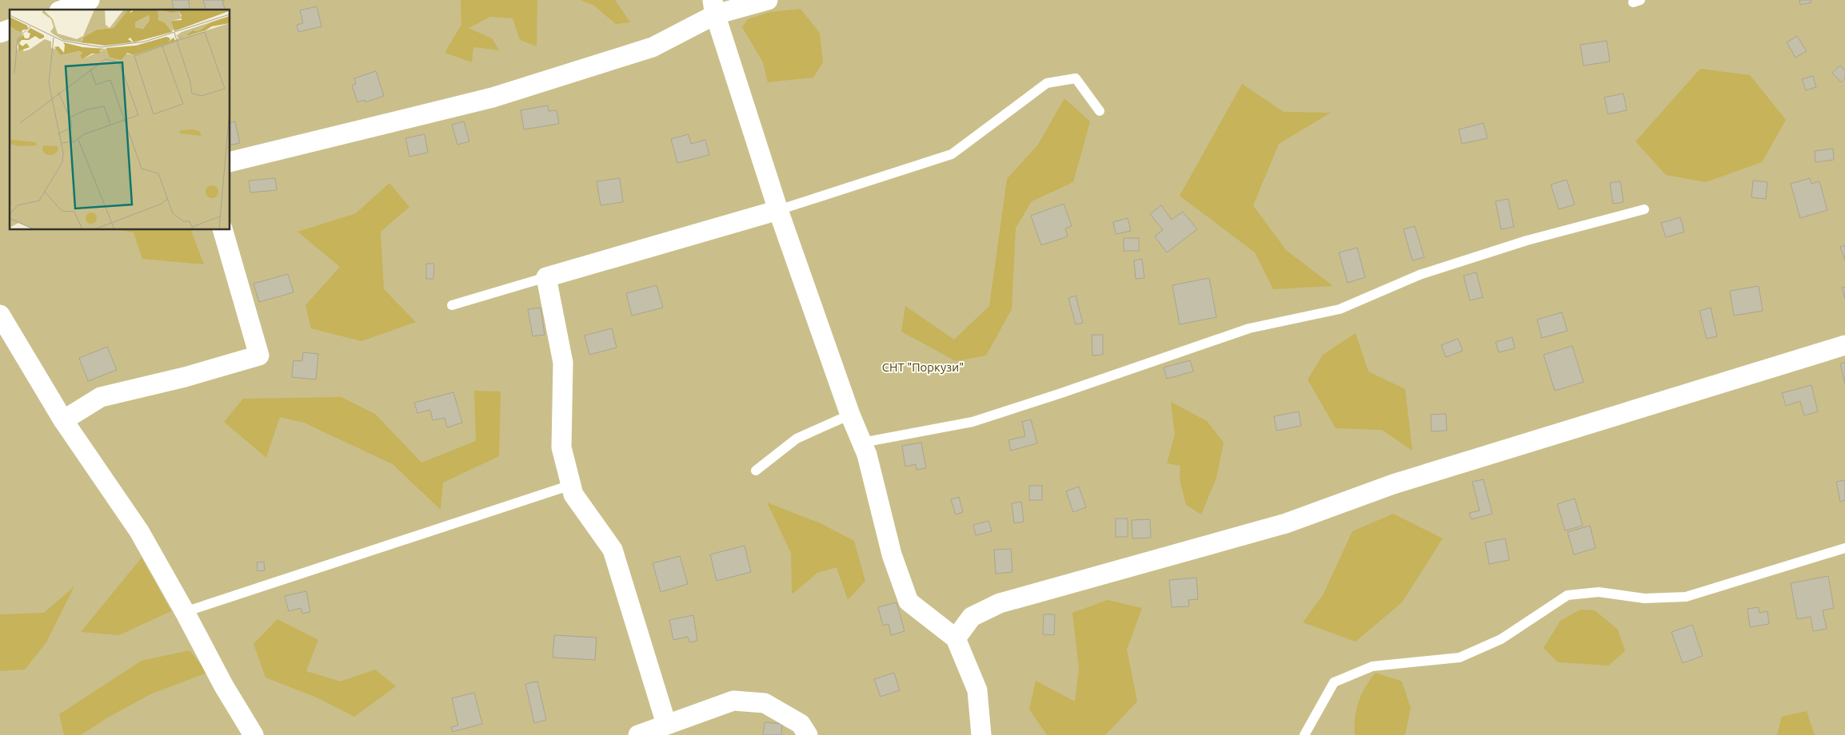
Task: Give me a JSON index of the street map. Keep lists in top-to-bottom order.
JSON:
{
  "parks": ["СНТ \"Поркузи\""]
}
